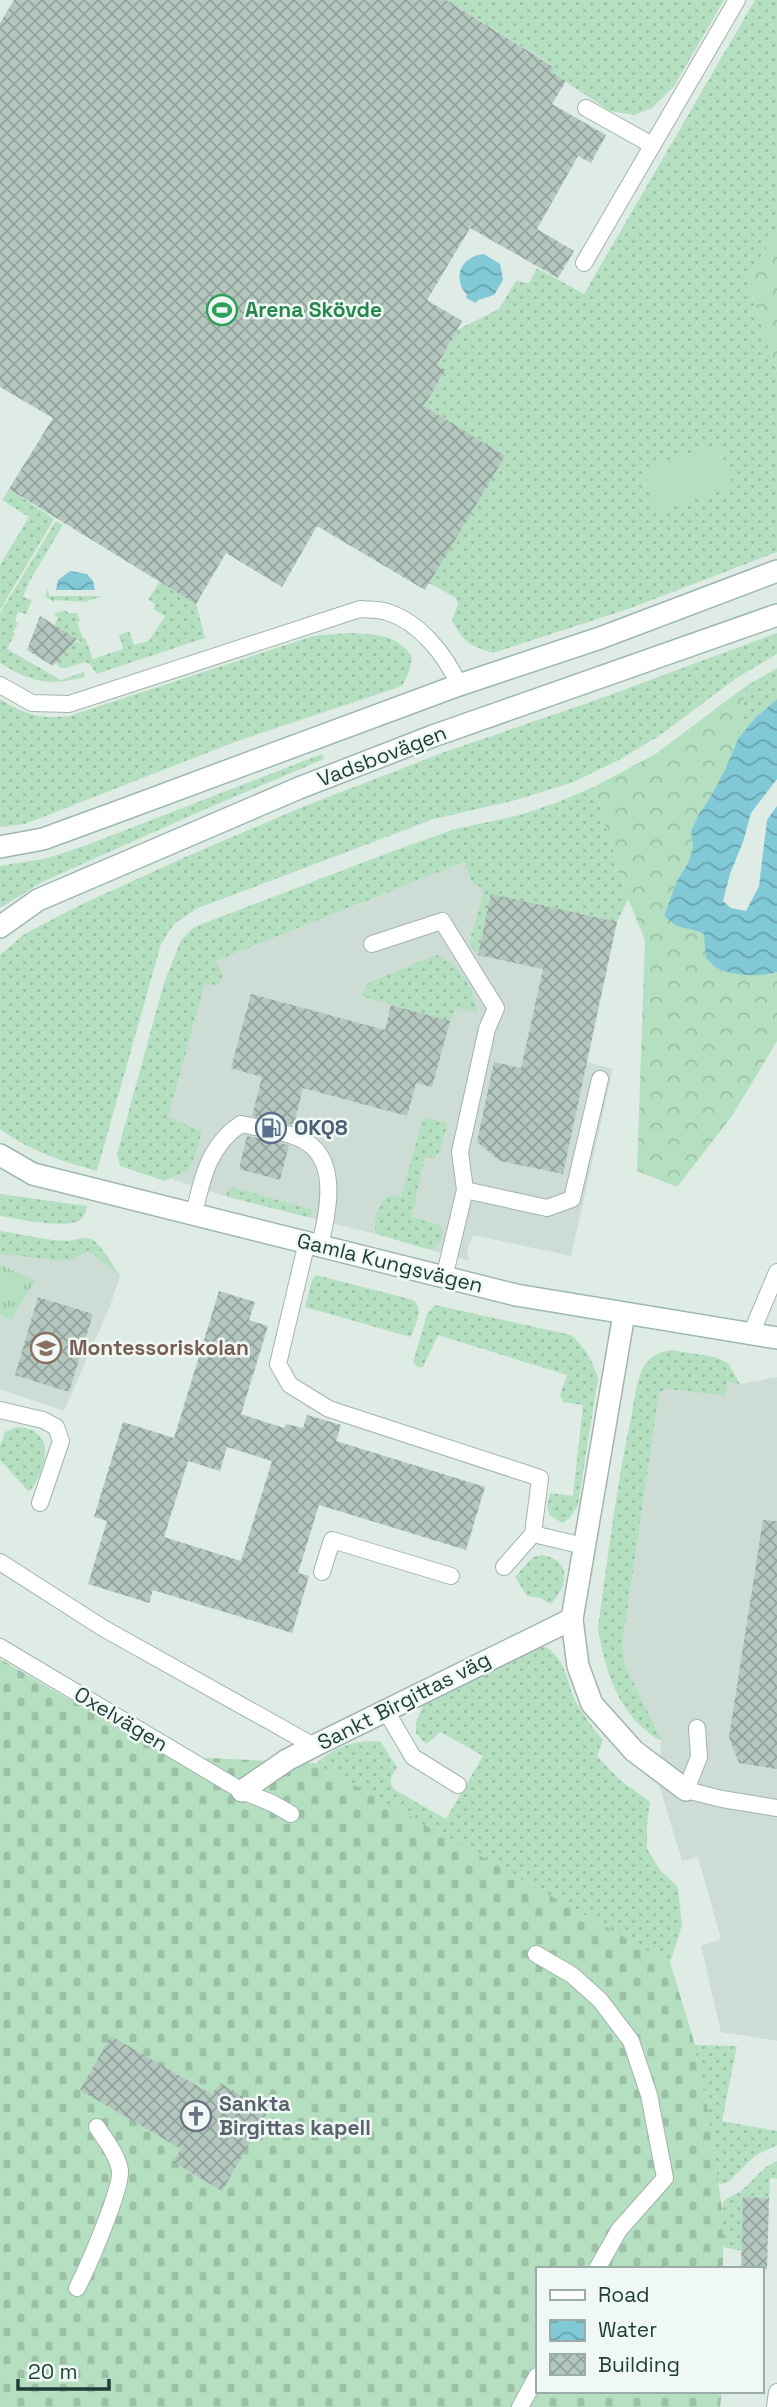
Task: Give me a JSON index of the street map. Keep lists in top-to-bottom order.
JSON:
{
  "streets": {
    "street": ["Vadsbovägen", "Gamla Kungsvägen", "Sankt Birgittas väg"],
    "lane": ["Oxelvägen"]
  },
  "crossings": [
    ["Sankt Birgittas väg", "Oxelvägen"]
  ],
  "places": {
    "sports": ["Arena Skövde"],
    "fuel station": ["OKQ8"],
    "school or university": ["Montessoriskolan"],
    "church": ["Sankta Birgittas kapell"]
  },
  "legend": ["Road", "Water", "Building"],
  "scale_bar": "20 m"
}
